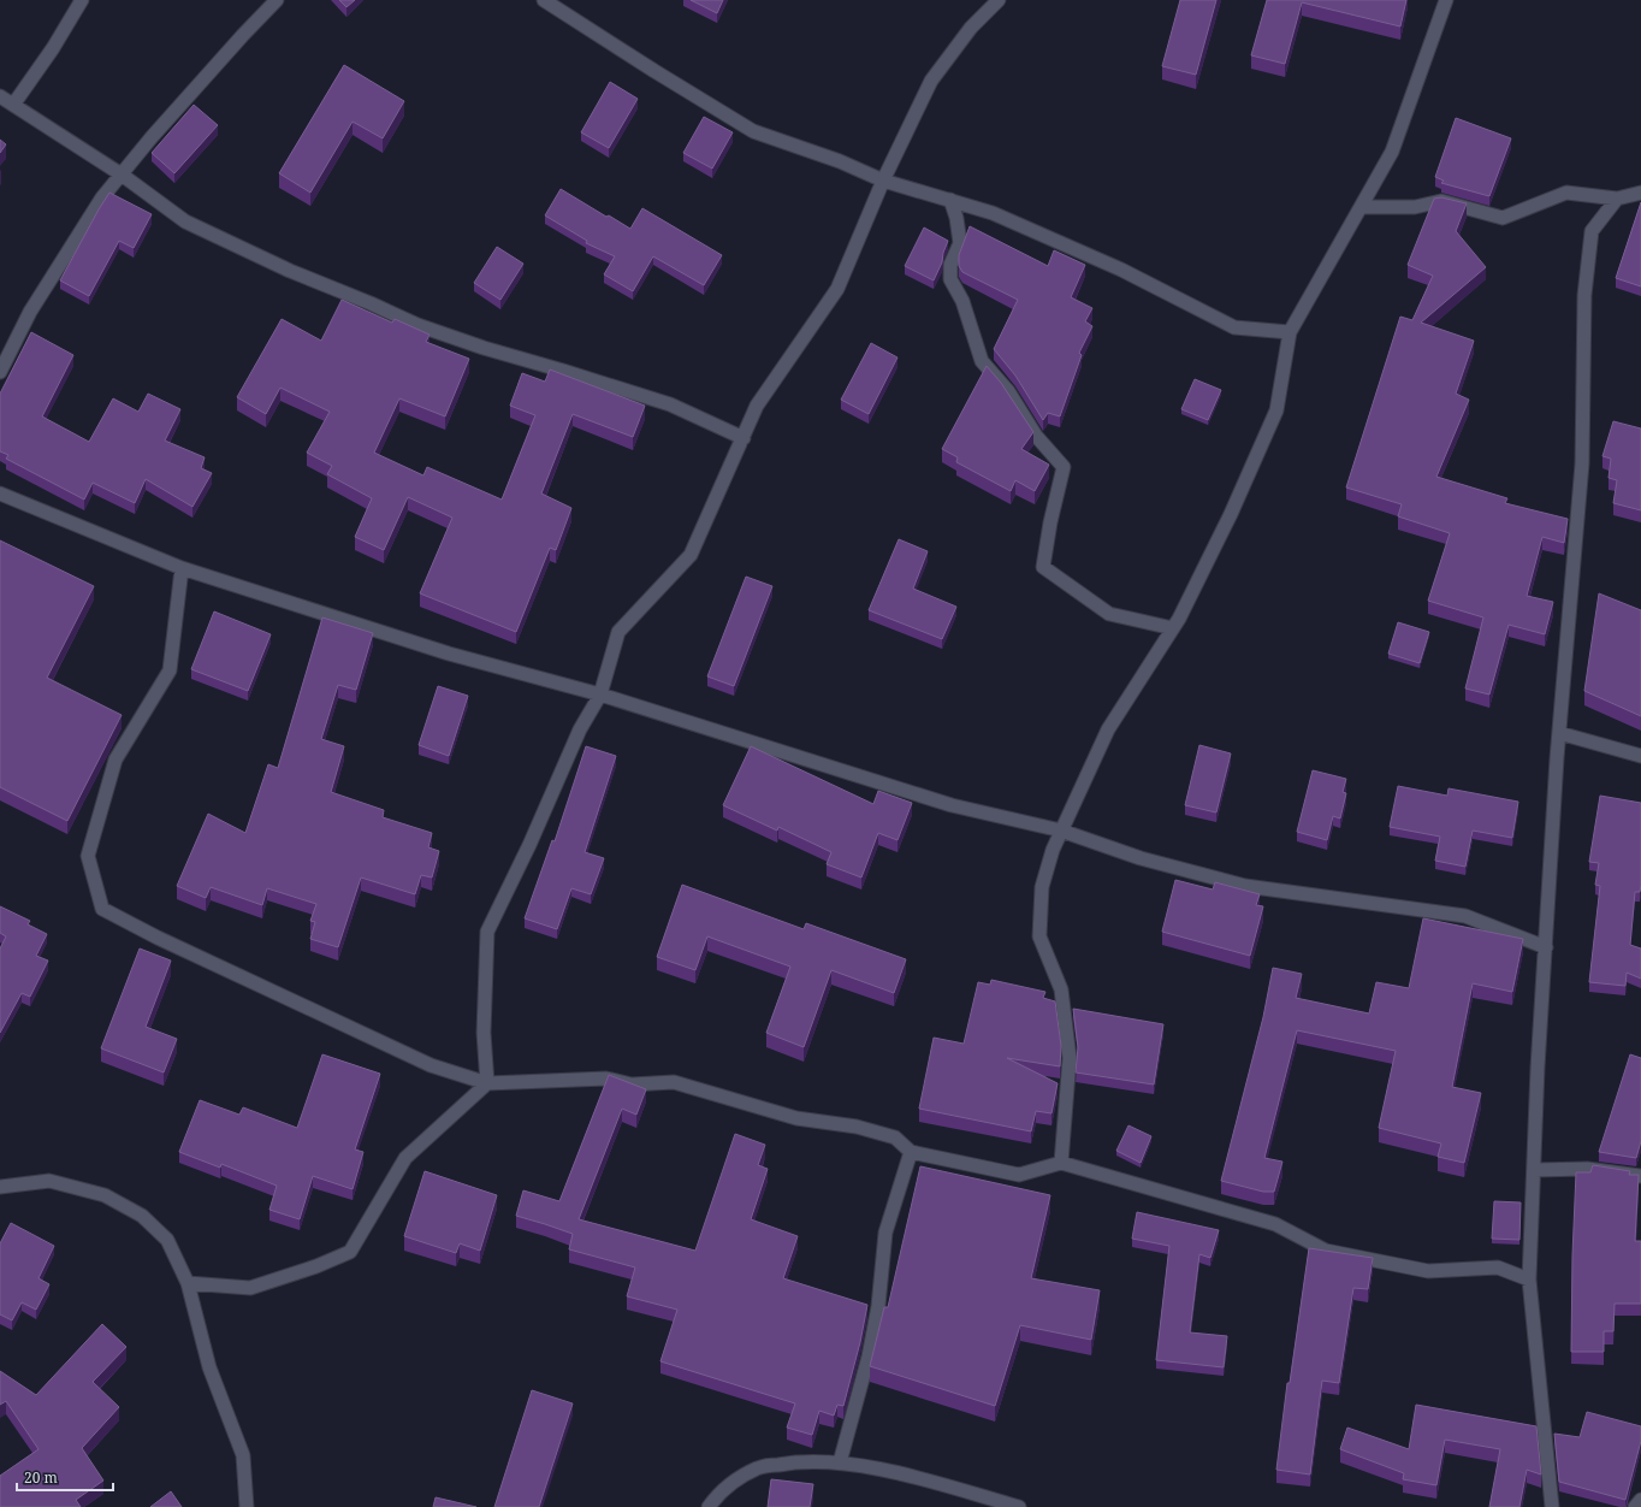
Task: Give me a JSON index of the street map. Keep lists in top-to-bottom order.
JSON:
{
  "scale_bar": "20 m"
}
